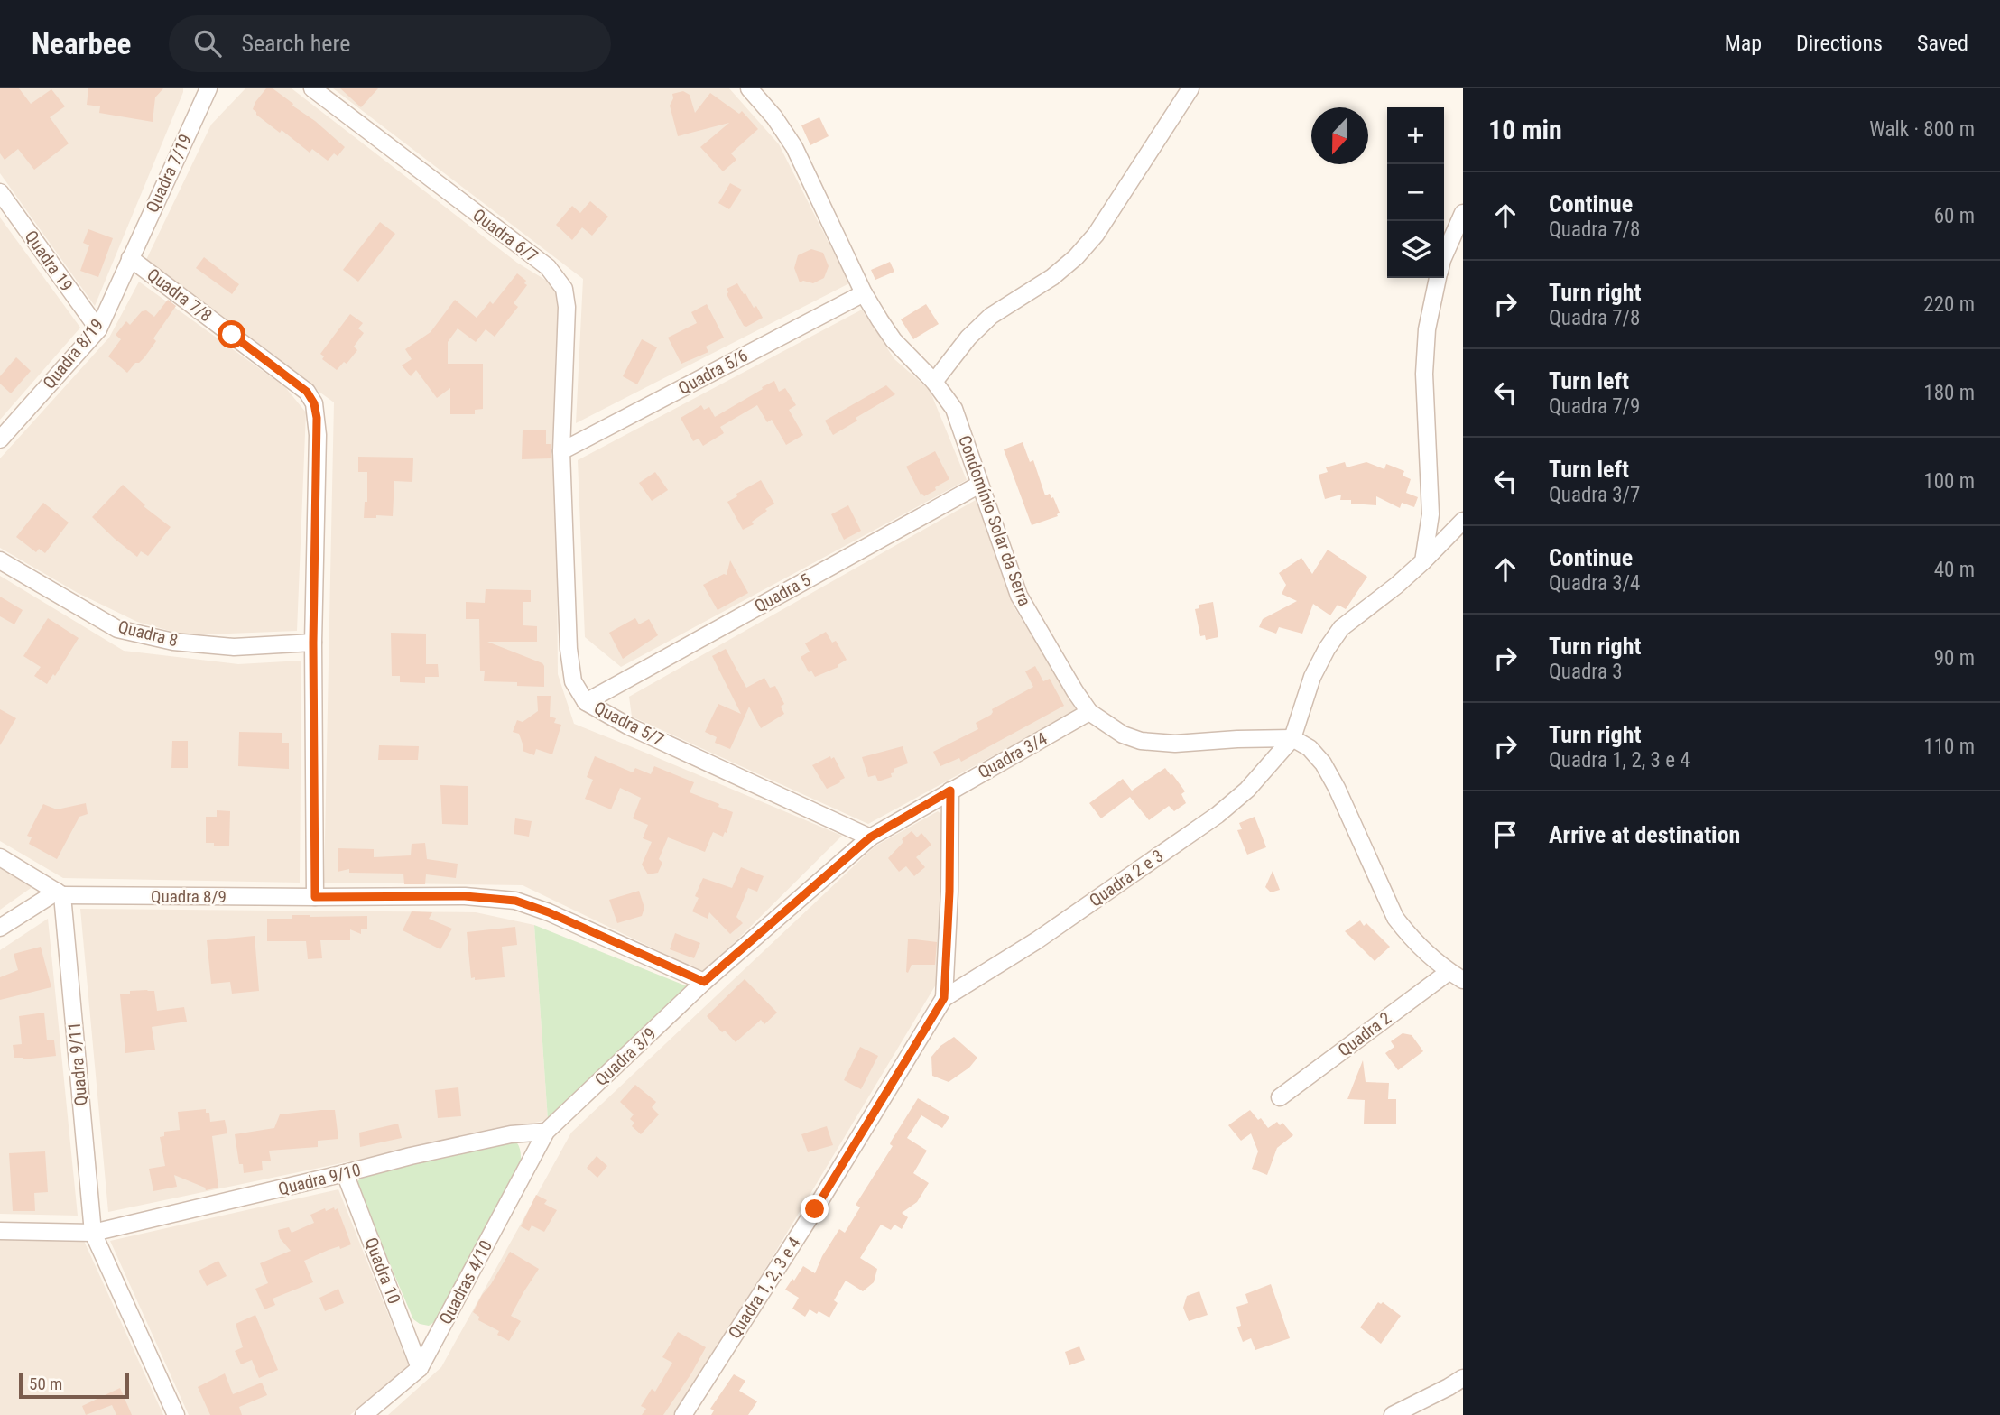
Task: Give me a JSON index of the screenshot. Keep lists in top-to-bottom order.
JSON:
{
  "streets": {
    "street": [
      "Quadra 7/19",
      "Quadra 6/7",
      "Quadra 19",
      "Quadra 7/8",
      "Quadra 8/19",
      "Quadra 5/6",
      "Condomínio Solar da Serra",
      "Quadra 5",
      "Quadra 8",
      "Quadra 5/7",
      "Quadra 3/4",
      "Quadra 2 e 3",
      "Quadra 8/9",
      "Quadra 2",
      "Quadra 3/9",
      "Quadra 9/11",
      "Quadra 9/10",
      "Quadra 10",
      "Quadras 4/10",
      "Quadra 1, 2, 3 e 4"
    ]
  },
  "crossings": [
    ["Quadra 7/19", "Quadra 7/8"],
    ["Quadra 7/19", "Quadra 8/19"],
    ["Quadra 6/7", "Quadra 5/6"],
    ["Quadra 6/7", "Quadra 5/7"],
    ["Quadra 19", "Quadra 8/19"],
    ["Quadra 7/8", "Quadra 8/19"],
    ["Quadra 7/8", "Quadra 8"],
    ["Quadra 7/8", "Quadra 8/9"],
    ["Quadra 5/6", "Condomínio Solar da Serra"],
    ["Quadra 5/6", "Quadra 5/7"],
    ["Condomínio Solar da Serra", "Quadra 5"],
    ["Condomínio Solar da Serra", "Quadra 3/4"],
    ["Condomínio Solar da Serra", "Quadra 2 e 3"],
    ["Quadra 5", "Quadra 5/7"],
    ["Quadra 5/7", "Quadra 3/4"],
    ["Quadra 5/7", "Quadra 3/9"],
    ["Quadra 3/4", "Quadra 3/9"],
    ["Quadra 2 e 3", "Quadra 1, 2, 3 e 4"],
    ["Quadra 8/9", "Quadra 3/9"],
    ["Quadra 8/9", "Quadra 9/11"],
    ["Quadra 3/9", "Quadra 9/10"],
    ["Quadra 3/9", "Quadras 4/10"],
    ["Quadra 9/11", "Quadra 9/10"],
    ["Quadra 9/10", "Quadra 10"],
    ["Quadra 9/10", "Quadras 4/10"],
    ["Quadra 10", "Quadras 4/10"]
  ],
  "scale_bar": "50 m",
  "north": "bottom",
  "page": {
    "header": "Nearbee",
    "search": "Search here",
    "nav": ["Map", "Directions", "Saved"],
    "heading": ["10 min", "Walk · 800 m"],
    "map_buttons": ["+", "−"],
    "list": [
      ["Continue", "Quadra 7/8", "60 m"],
      ["Turn right", "Quadra 7/8", "220 m"],
      ["Turn left", "Quadra 7/9", "180 m"],
      ["Turn left", "Quadra 3/7", "100 m"],
      ["Continue", "Quadra 3/4", "40 m"],
      ["Turn right", "Quadra 3", "90 m"],
      ["Turn right", "Quadra 1, 2, 3 e 4", "110 m"],
      "Arrive at destination"
    ],
    "scale": "50 m"
  }
}
